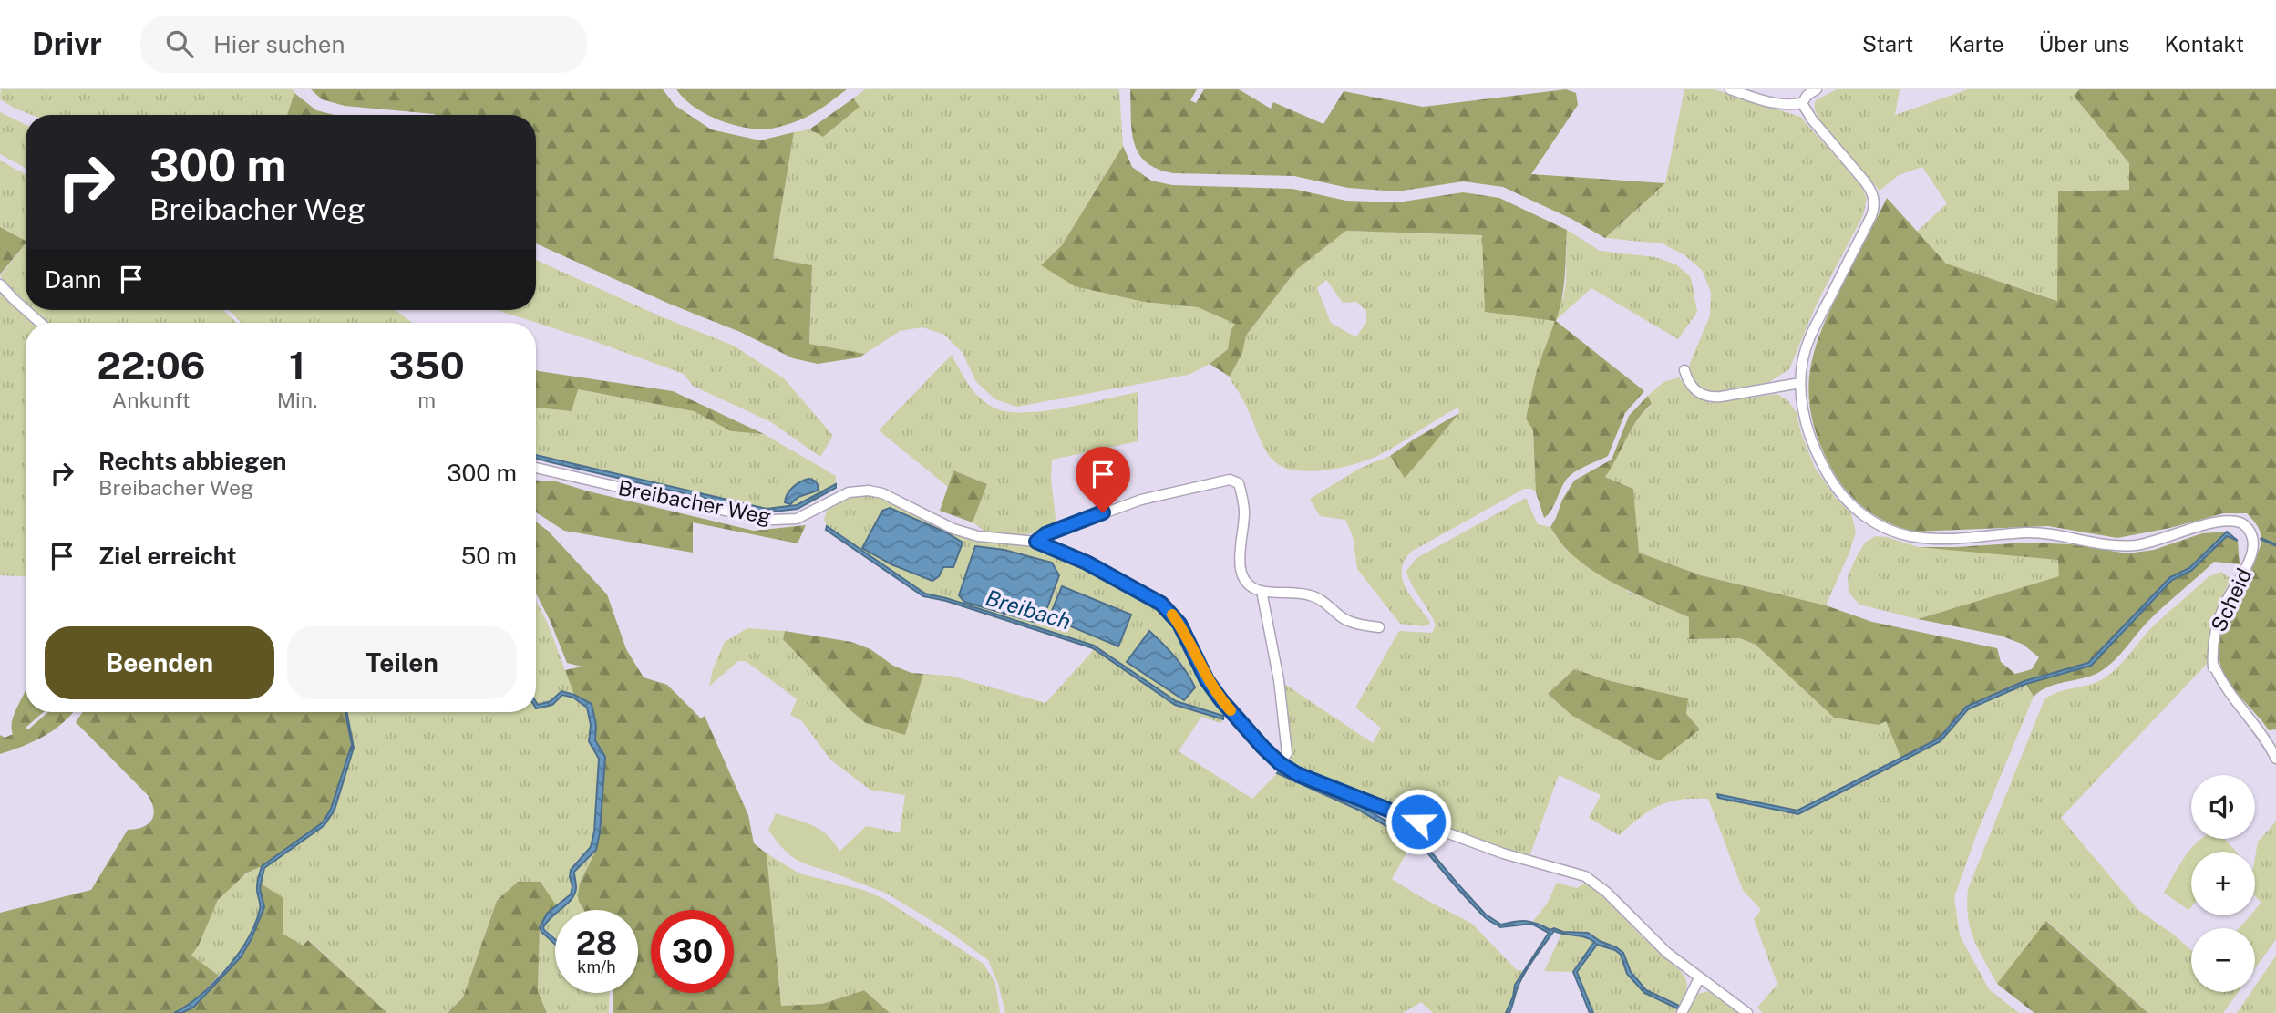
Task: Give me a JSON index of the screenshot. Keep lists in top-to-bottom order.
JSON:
{
  "streets": {
    "street": ["Breibacher Weg", "Scheid"]
  },
  "water": ["Breibach"],
  "page": {
    "header": "Drivr",
    "search": "Hier suchen",
    "nav": [
      "Start",
      "Karte",
      "Über uns",
      "Kontakt"
    ],
    "turn": ["300 m", "Breibacher Weg"],
    "then": "Dann",
    "eta": [
      "22:06",
      "Ankunft",
      "1",
      "Min.",
      "350",
      "m"
    ],
    "list": [
      {
        "name": "Rechts abbiegen",
        "note": "Breibacher Weg",
        "value": "300 m"
      },
      {
        "name": "Ziel erreicht",
        "value": "50 m"
      }
    ],
    "buttons": ["Beenden", "Teilen"],
    "map_buttons": ["+", "−"],
    "speed": "28 km/h",
    "limit": "30"
  }
}
